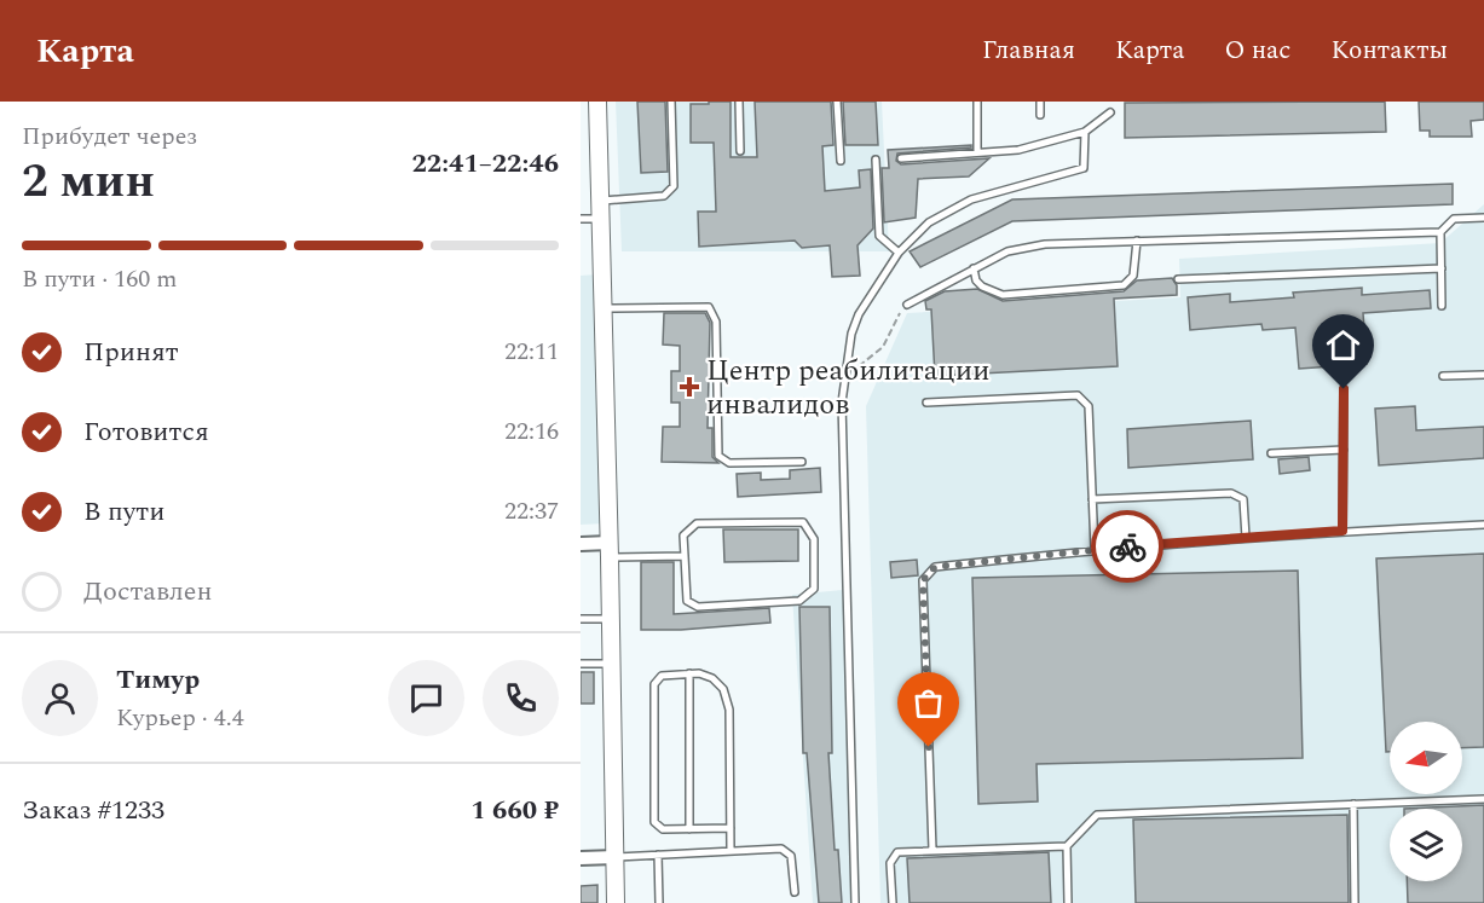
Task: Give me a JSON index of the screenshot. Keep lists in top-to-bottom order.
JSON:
{
  "places": {
    "health": ["Центр реабилитации инвалидов"]
  },
  "north": "left",
  "page": {
    "header": "Карта",
    "nav": [
      "Главная",
      "Карта",
      "О нас",
      "Контакты"
    ],
    "heading": ["2 мин", "Прибудет через", "22:41–22:46"],
    "panel": [
      "Тимур",
      "Курьер · 4.4",
      "Заказ #1233",
      "1 660 ₽"
    ],
    "bar": "В пути · 160 m",
    "list": [
      ["Принят", "22:11"],
      ["Готовится", "22:16"],
      ["В пути", "22:37"],
      "Доставлен"
    ]
  }
}
